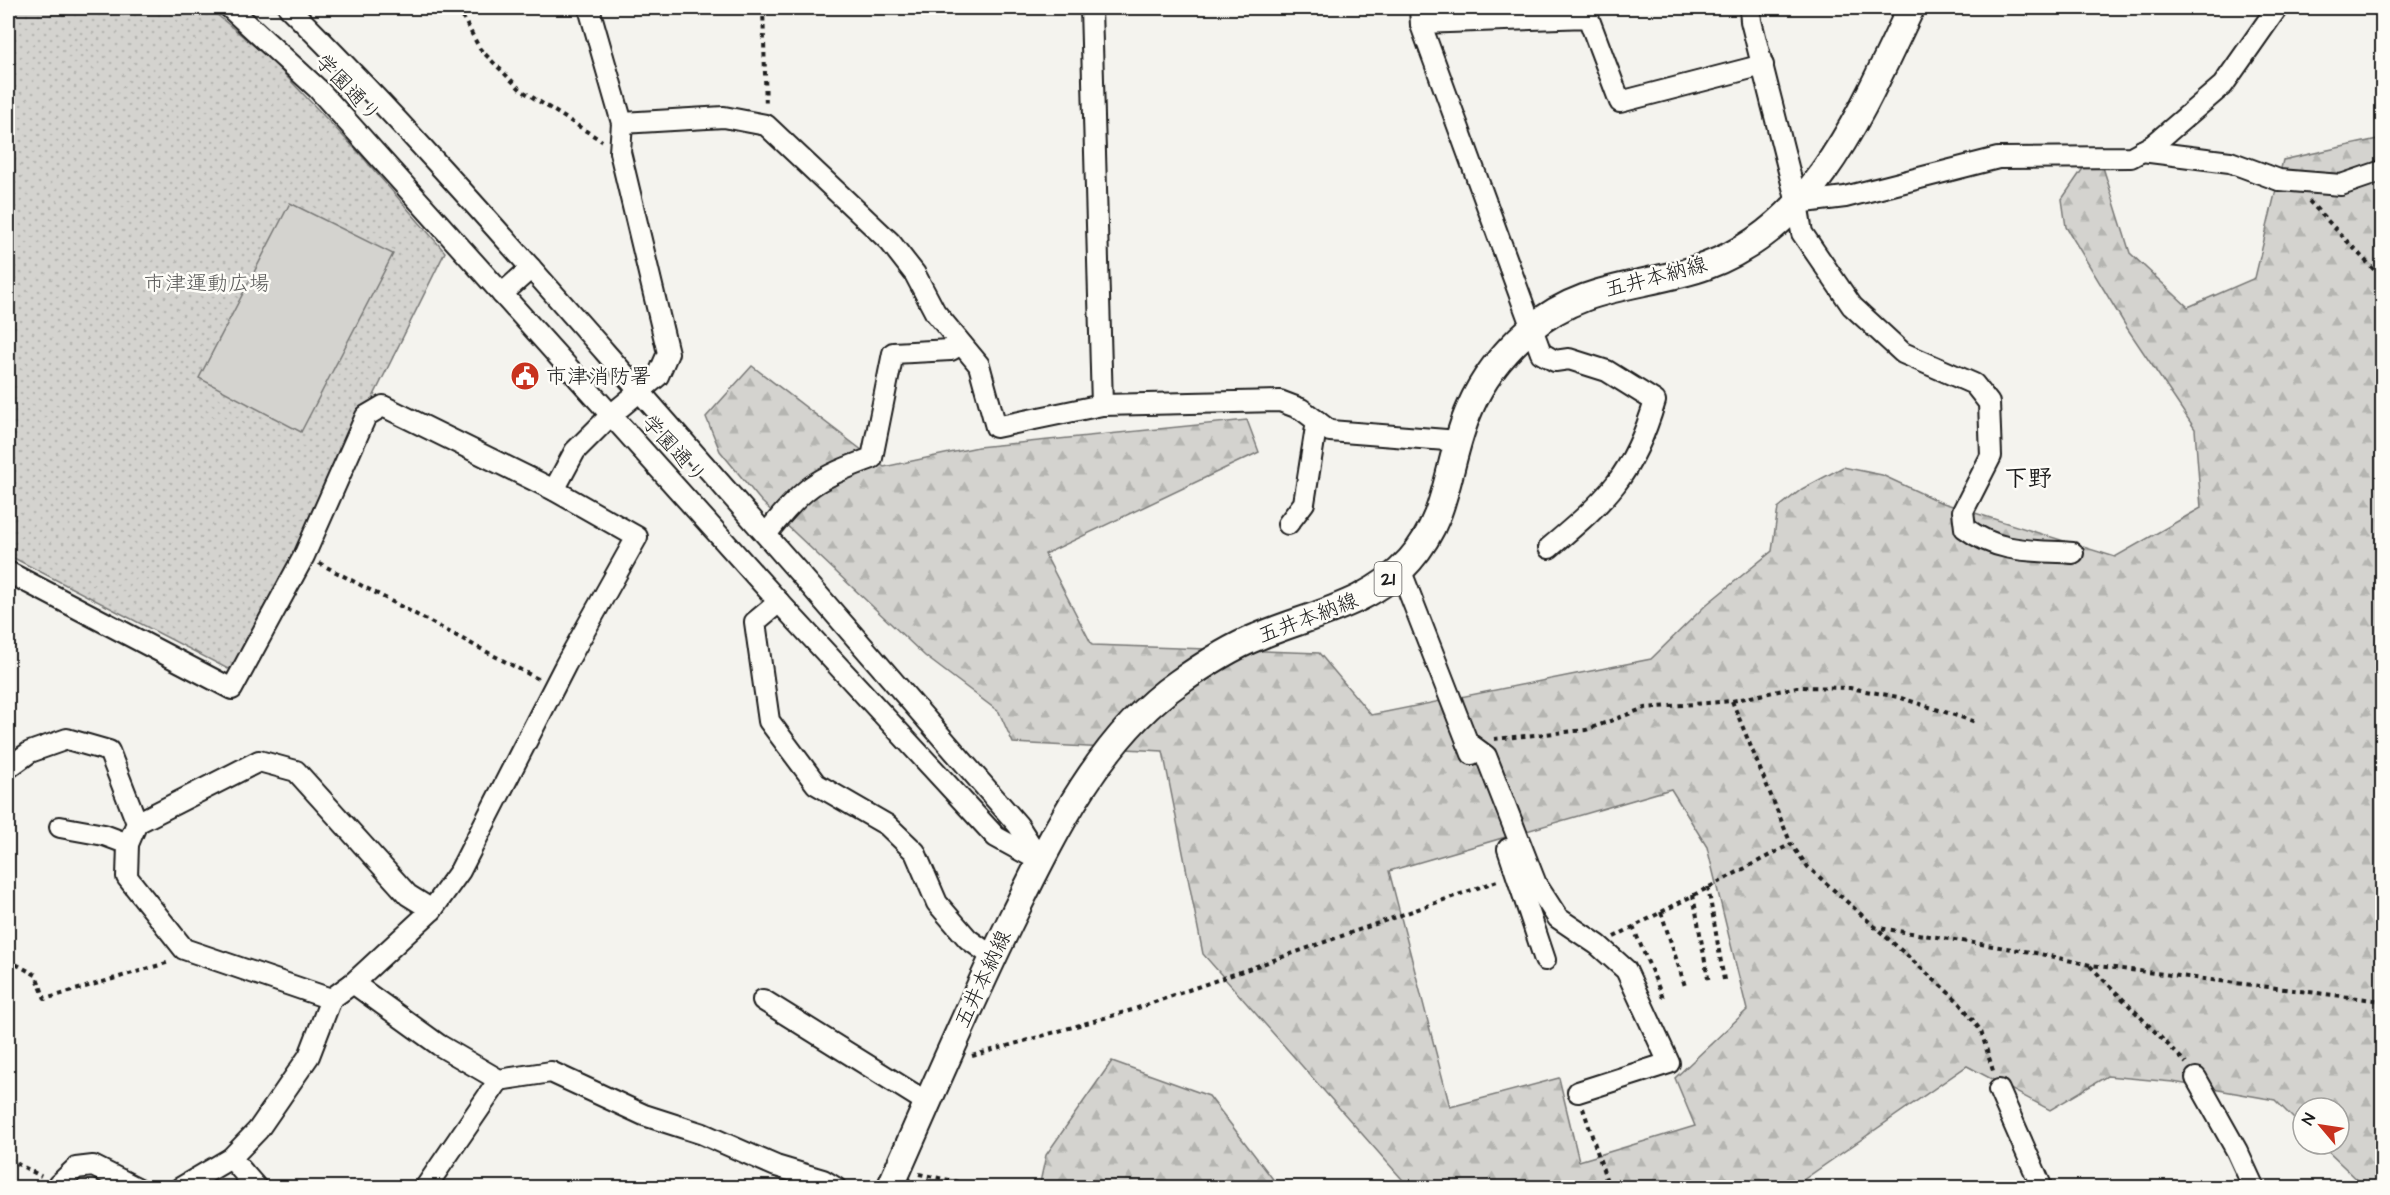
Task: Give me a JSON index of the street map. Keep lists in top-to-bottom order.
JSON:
{
  "streets": {
    "main road": ["五井本納線", "21"],
    "street": ["学園通り"]
  },
  "crossings": [
    ["学園通り", "五井本納線"]
  ],
  "districts": ["下野"],
  "parks": ["市津運動広場"],
  "places": {
    "public building": ["市津消防署"]
  },
  "north": "top left"
}
